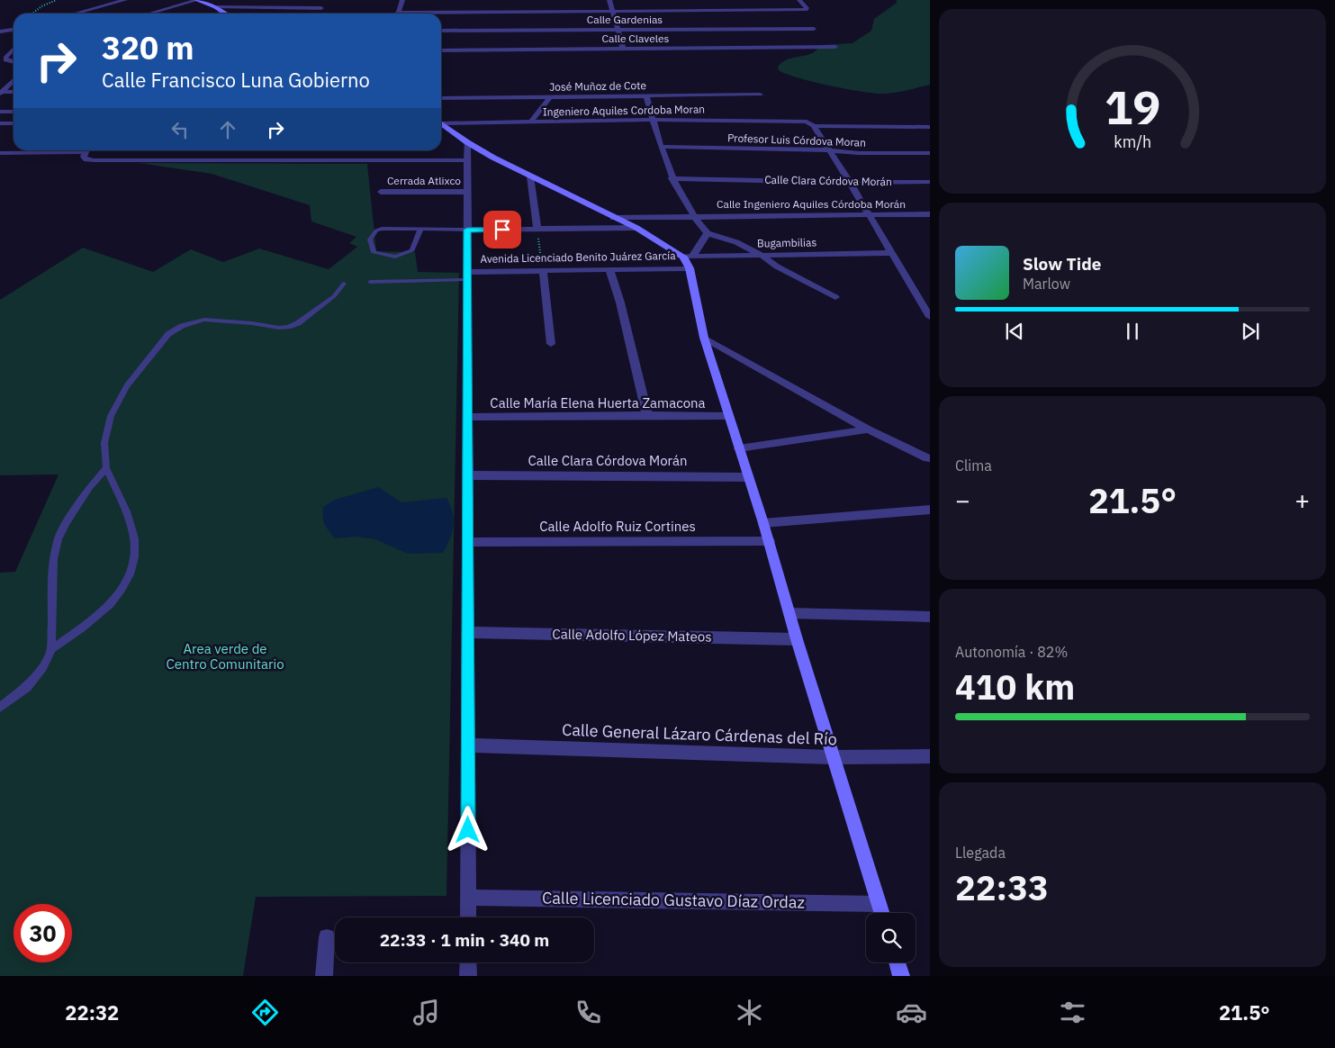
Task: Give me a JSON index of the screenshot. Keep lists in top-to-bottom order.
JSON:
{
  "streets": {
    "street": [
      "Calle Gardenias",
      "Calle Claveles",
      "José Muñoz de Cote",
      "Ingeniero Aquiles Cordoba Moran",
      "Profesor Luis Córdova Moran",
      "Cerrada Atlixco",
      "Calle Clara Córdova Morán",
      "Calle Ingeniero Aquiles Córdoba Morán",
      "Bugambilias",
      "Avenida Licenciado Benito Juárez García",
      "Calle María Elena Huerta Zamacona",
      "Calle Adolfo Ruiz Cortines",
      "Calle Adolfo López Mateos",
      "Calle General Lázaro Cárdenas del Río",
      "Calle Licenciado Gustavo Díaz Ordaz"
    ]
  },
  "crossings": [
    ["Bugambilias", "Avenida Licenciado Benito Juárez García"]
  ],
  "parks": ["Area verde de Centro Comunitario"],
  "page": {
    "turn": ["320 m", "Calle Francisco Luna Gobierno"],
    "song": ["Slow Tide", "Marlow"],
    "tile": [
      "Clima",
      ["Autonomía · 82%", "410 km"],
      ["Llegada", "22:33"]
    ],
    "heat": ["−", "21.5°", "+"],
    "limit": "30",
    "trip": "22:33 · 1 min · 340 m",
    "tabs": ["22:32", "21.5°"],
    "gauge": ["19", "km/h"]
  }
}
